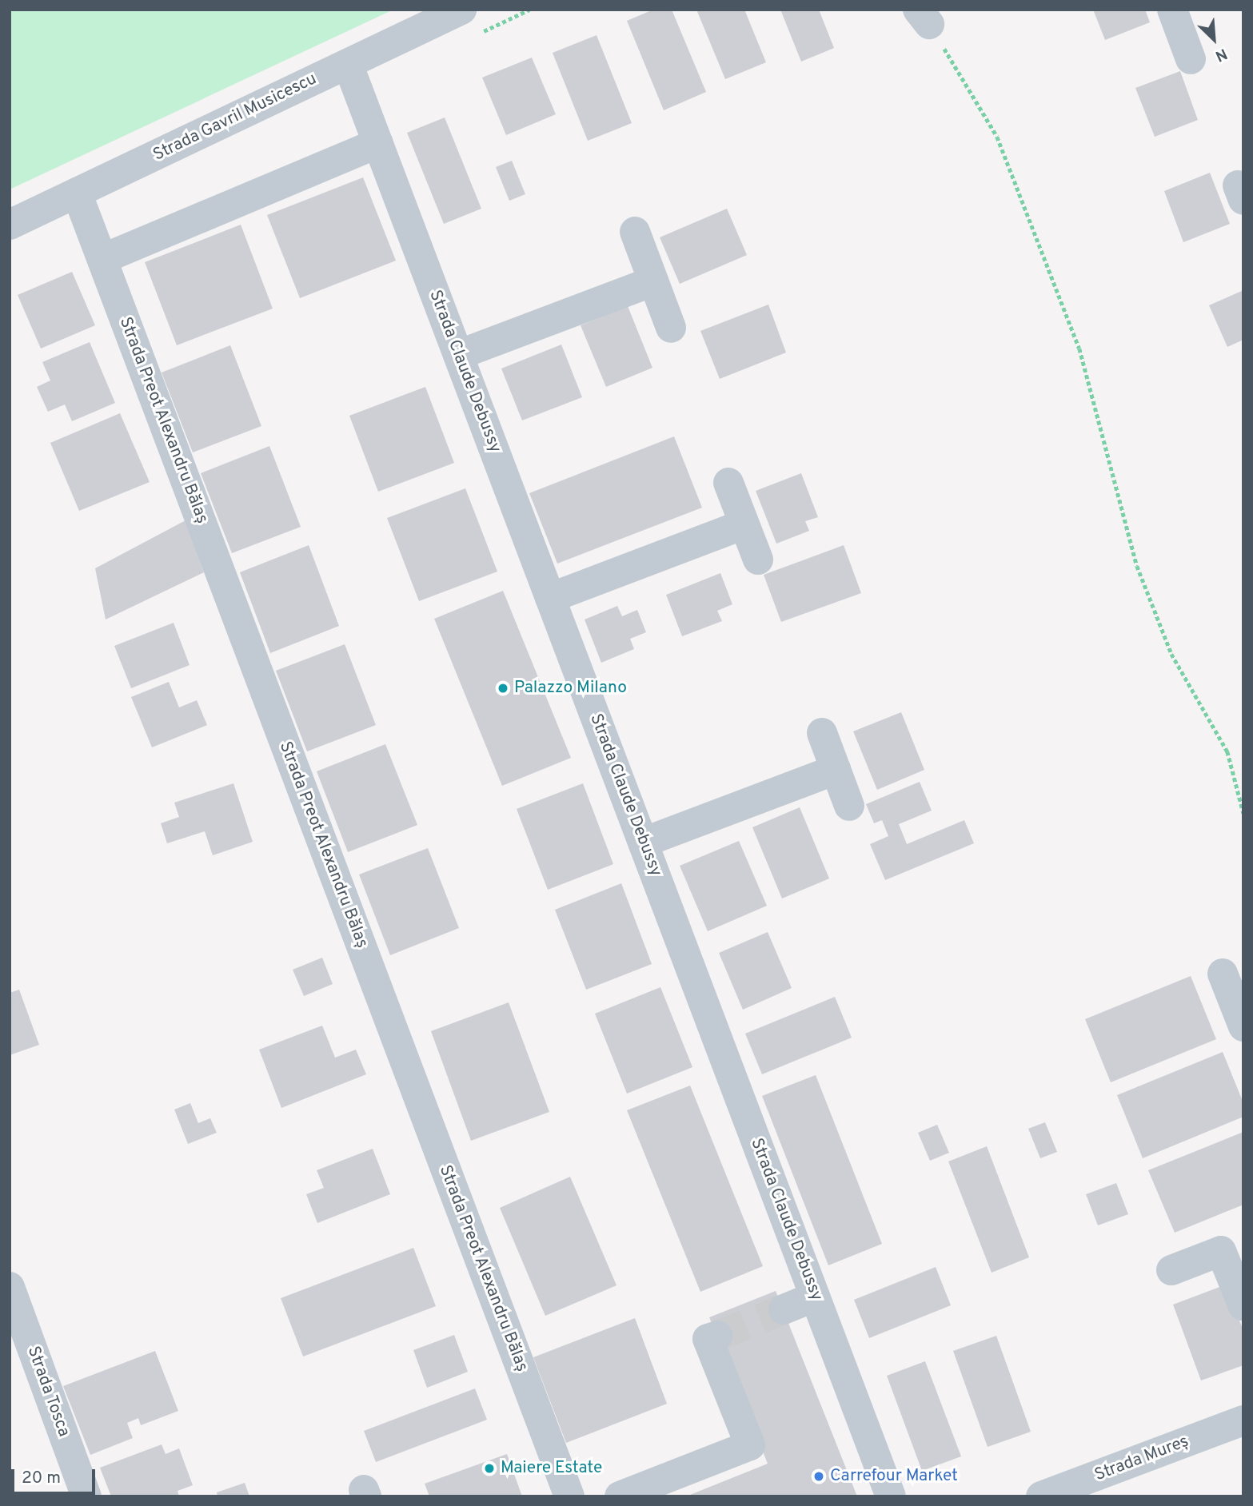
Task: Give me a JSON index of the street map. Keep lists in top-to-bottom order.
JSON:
{
  "streets": {
    "street": [
      "Strada Gavril Musicescu",
      "Strada Claude Debussy",
      "Strada Preot Alexandru Bălaș",
      "Strada Tosca",
      "Strada Mureș"
    ]
  },
  "crossings": [
    ["Strada Gavril Musicescu", "Strada Claude Debussy"],
    ["Strada Gavril Musicescu", "Strada Preot Alexandru Bălaș"]
  ],
  "places": ["Palazzo Milano", "Maiere Estate", "Carrefour Market"],
  "scale_bar": "20 m",
  "north": "bottom right"
}
